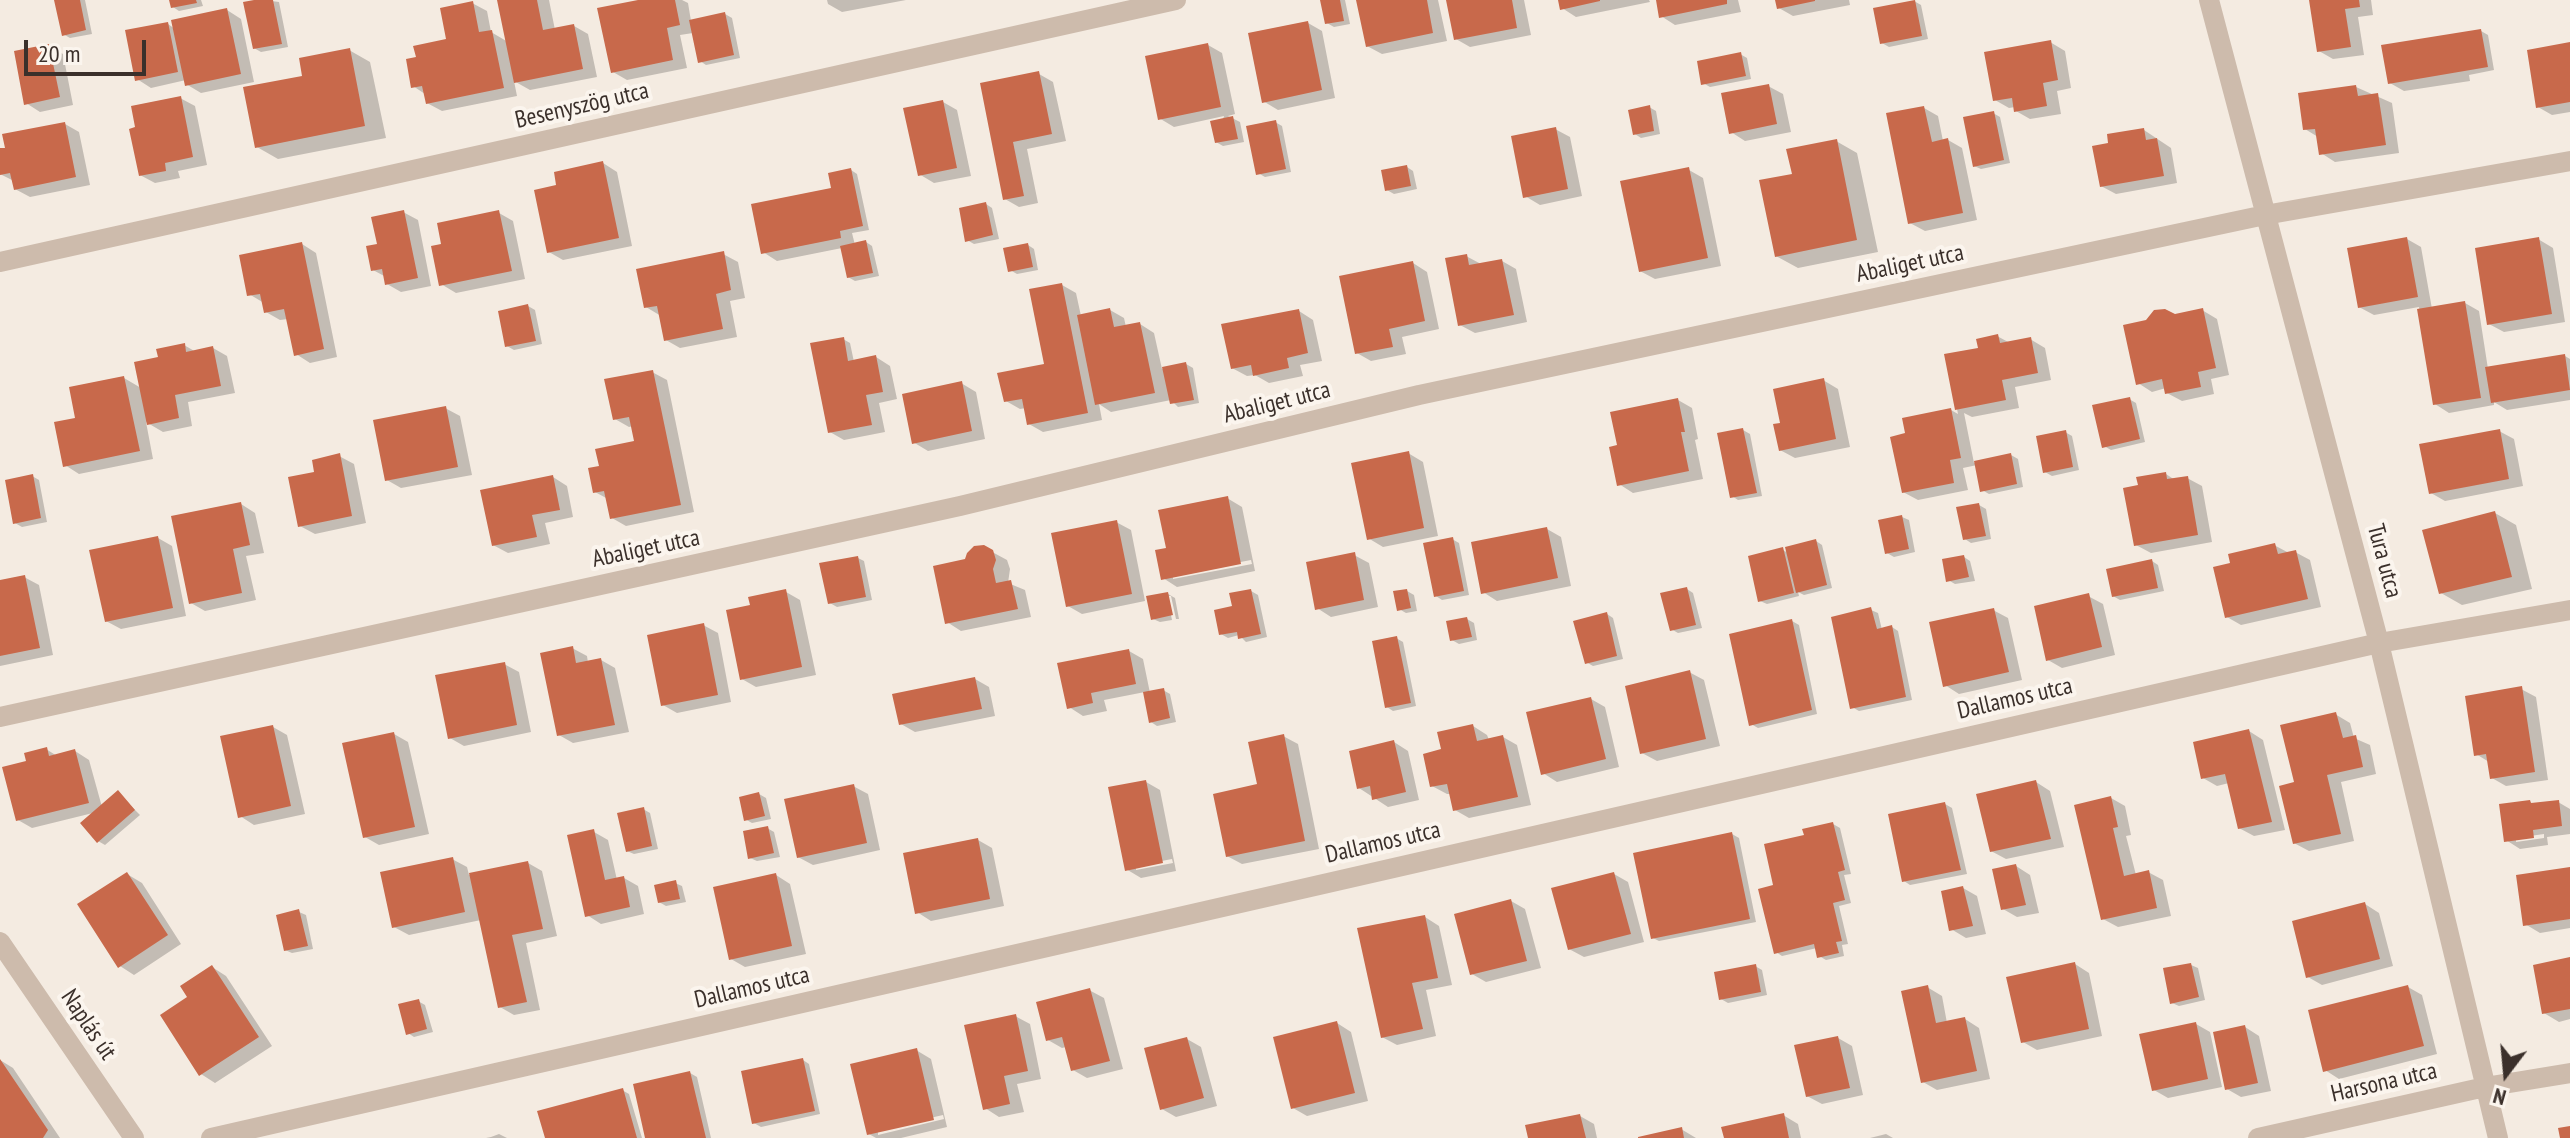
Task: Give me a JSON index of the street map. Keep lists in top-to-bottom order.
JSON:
{
  "streets": {
    "street": [
      "Besenyszög utca",
      "Abaliget utca",
      "Tura utca",
      "Dallamos utca",
      "Naplás út",
      "Harsona utca"
    ]
  },
  "crossings": [
    ["Abaliget utca", "Tura utca"],
    ["Tura utca", "Dallamos utca"],
    ["Tura utca", "Harsona utca"]
  ],
  "scale_bar": "20 m",
  "north": "bottom"
}
